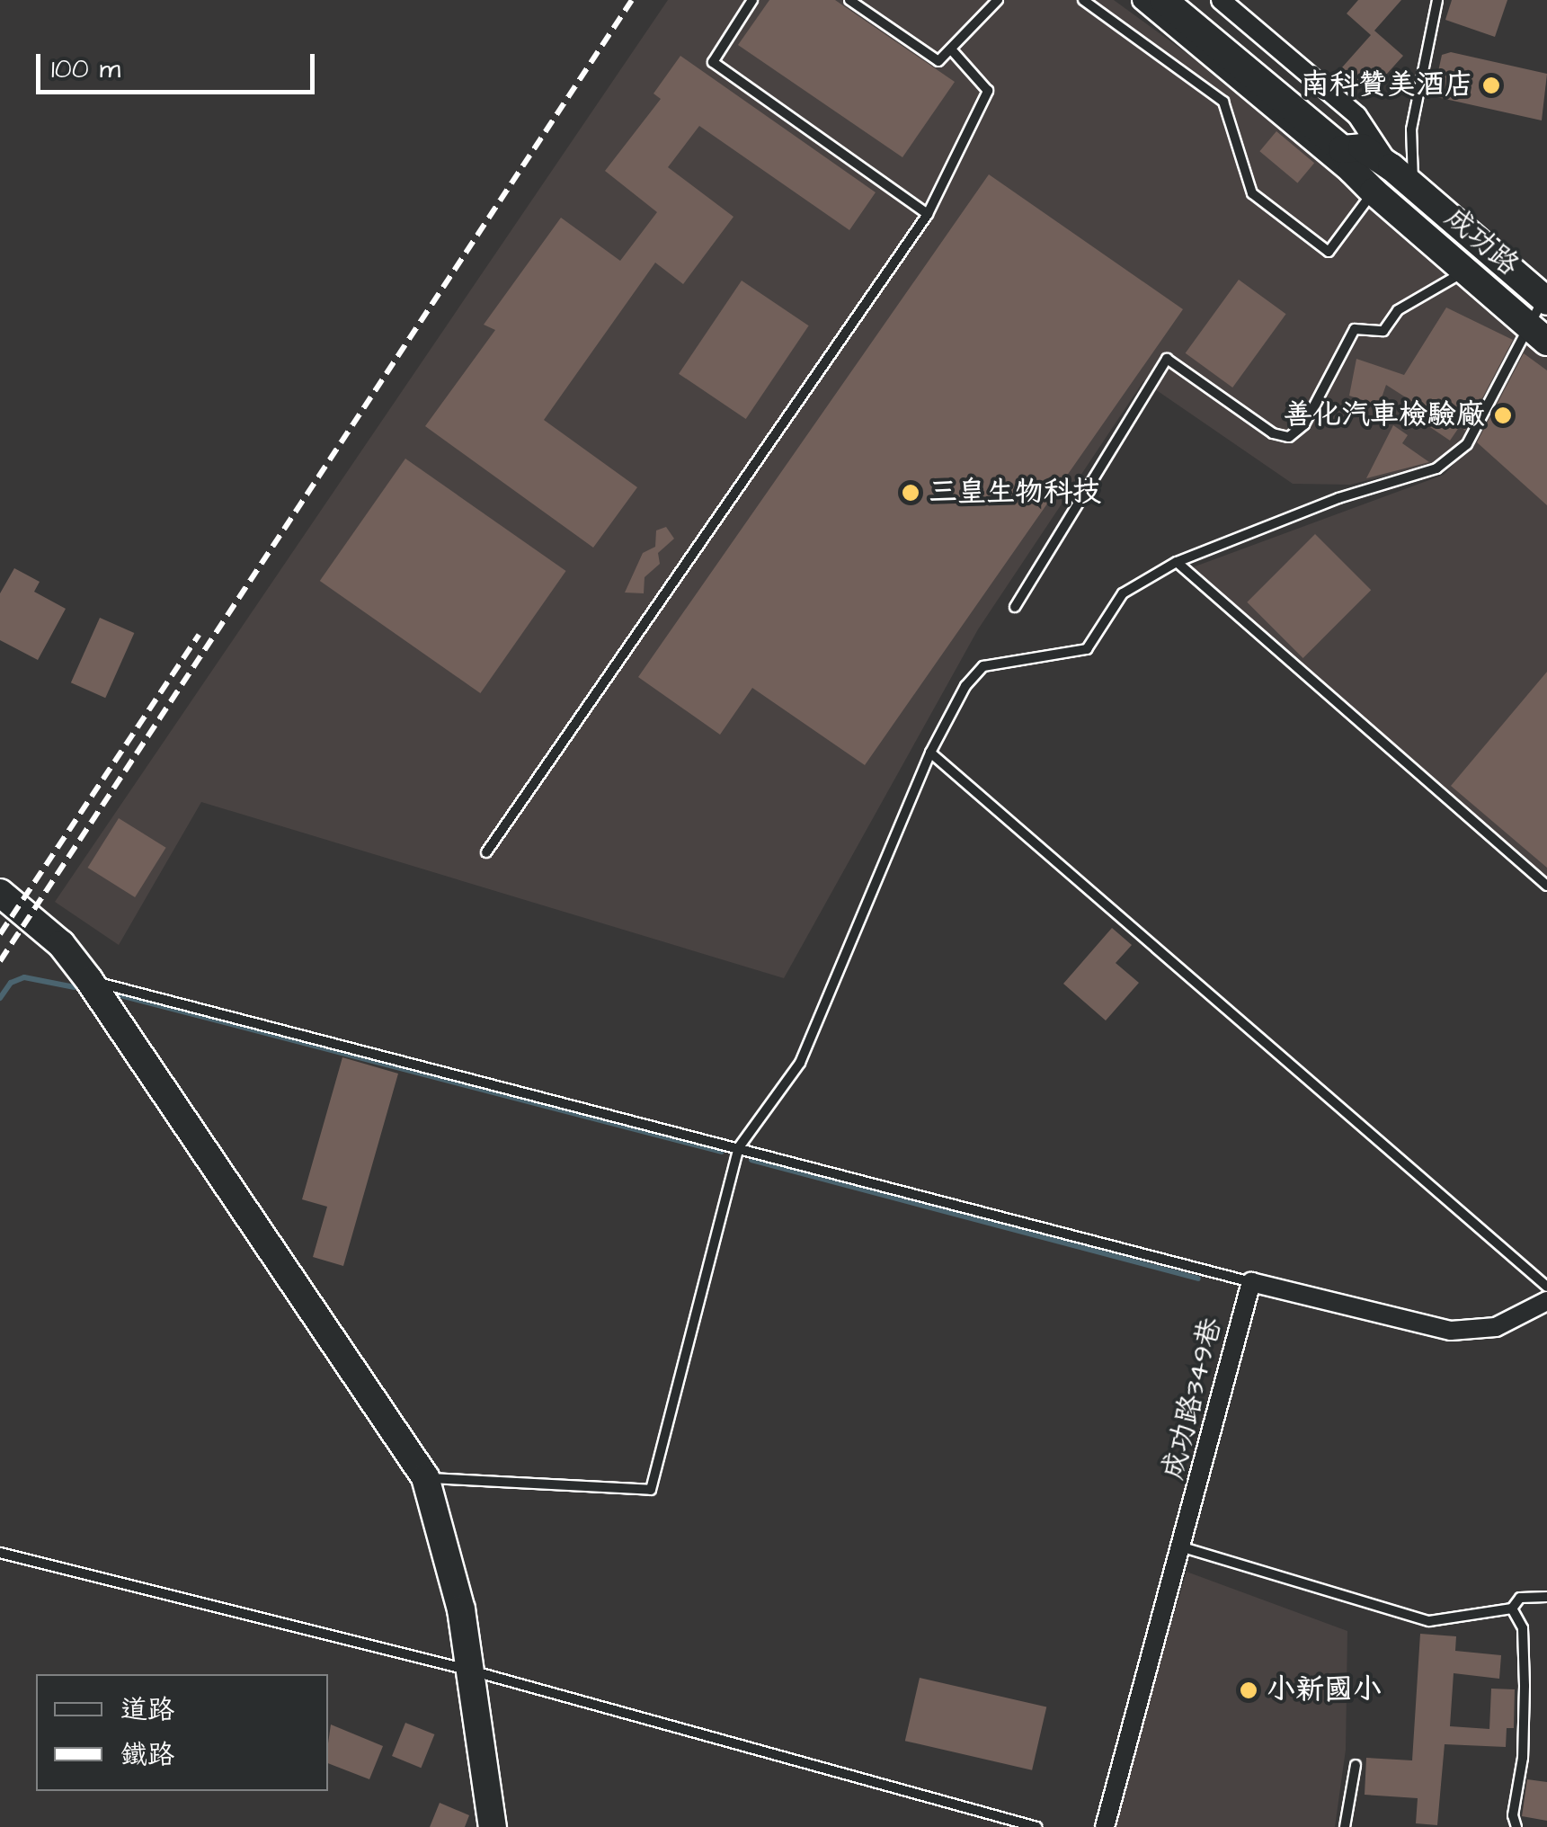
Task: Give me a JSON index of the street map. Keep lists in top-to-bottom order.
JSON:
{
  "streets": {
    "street": ["成功路", "成功路349巷"]
  },
  "places": [
    "南科贊美酒店",
    "善化汽車檢驗廠",
    "三皇生物科技",
    "小新國小"
  ],
  "legend": ["道路", "鐵路"],
  "scale_bar": "100 m"
}
